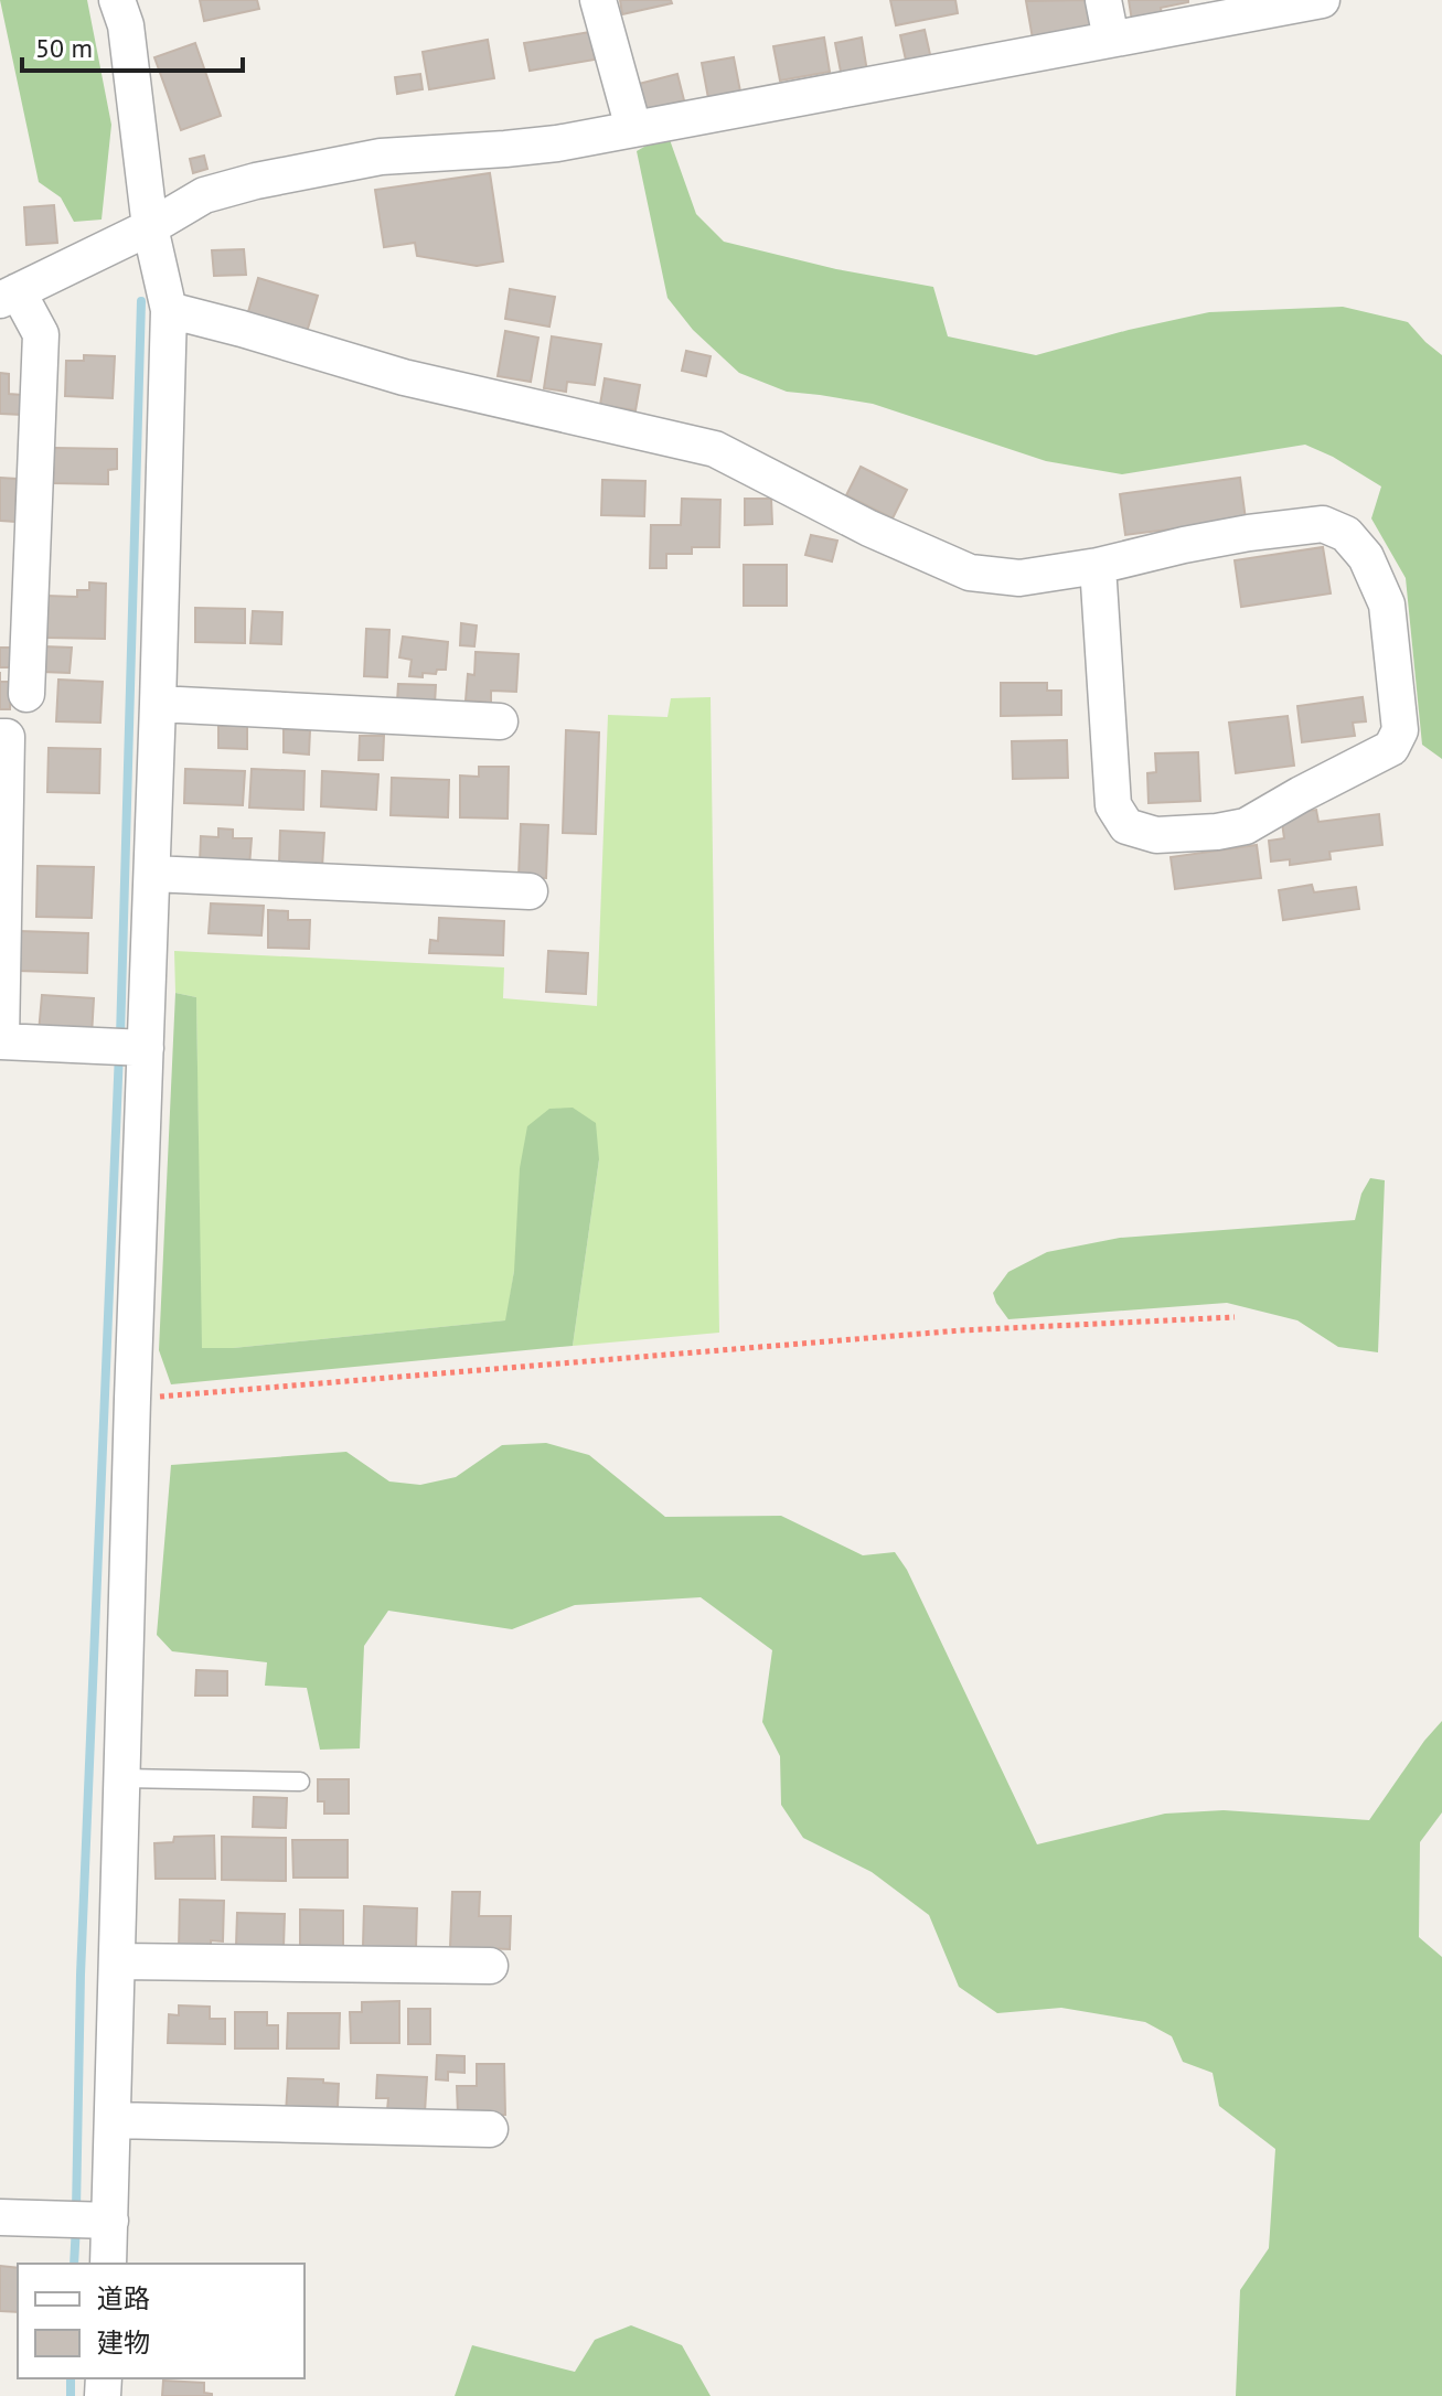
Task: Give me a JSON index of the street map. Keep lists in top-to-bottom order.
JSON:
{
  "legend": ["道路", "建物"],
  "scale_bar": "50 m"
}
